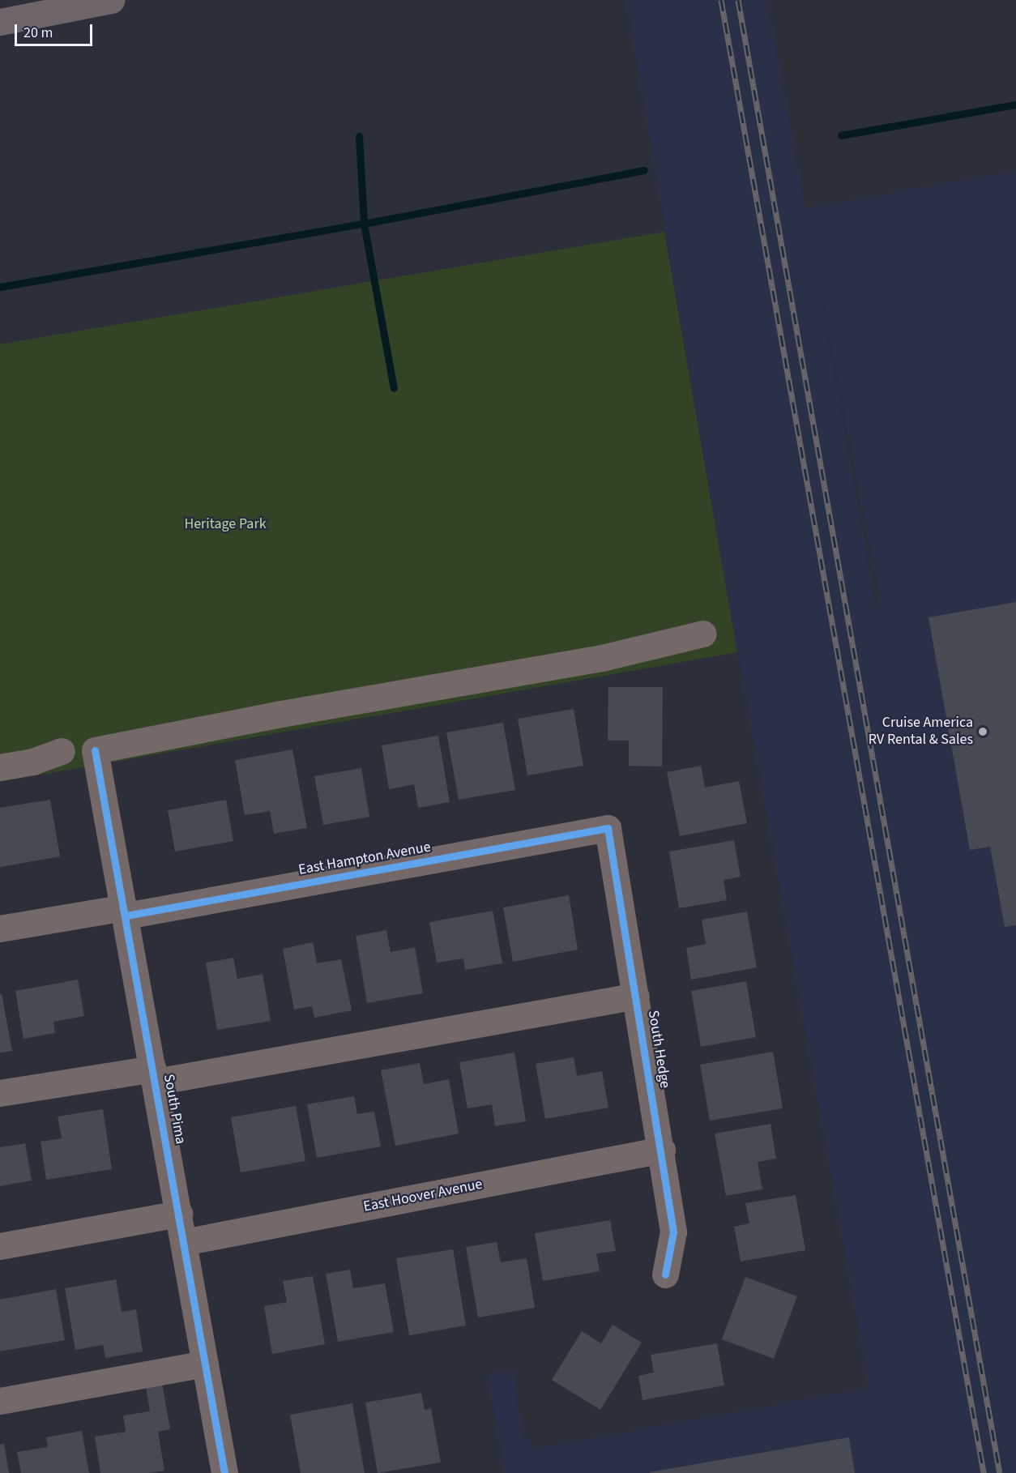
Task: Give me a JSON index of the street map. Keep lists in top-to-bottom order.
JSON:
{
  "streets": {
    "street": [
      "East Hampton Avenue",
      "South Hedge",
      "South Pima",
      "East Hoover Avenue"
    ]
  },
  "crossings": [
    ["East Hampton Avenue", "South Hedge"],
    ["East Hampton Avenue", "South Pima"],
    ["South Hedge", "East Hoover Avenue"],
    ["South Pima", "East Hoover Avenue"]
  ],
  "parks": ["Heritage Park"],
  "places": ["Cruise America RV Rental & Sales"],
  "scale_bar": "20 m"
}
